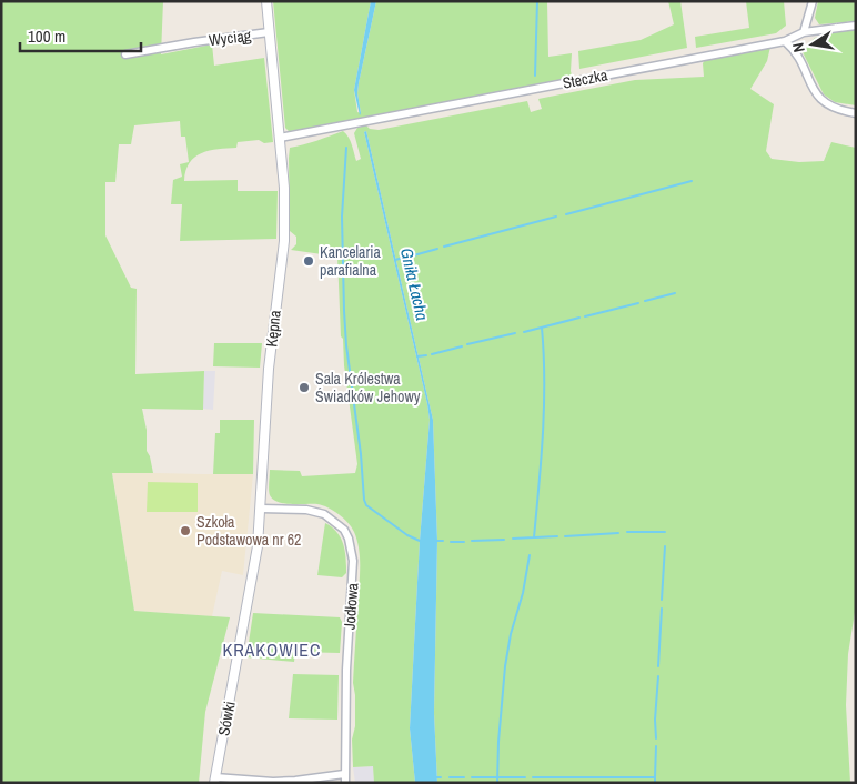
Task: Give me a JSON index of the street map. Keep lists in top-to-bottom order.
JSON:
{
  "streets": {
    "street": [
      "Wyciąg",
      "Steczka",
      "Kępna",
      "Jodłowa",
      "Sówki"
    ]
  },
  "crossings": [
    ["Wyciąg", "Kępna"],
    ["Steczka", "Kępna"],
    ["Kępna", "Jodłowa"],
    ["Kępna", "Sówki"]
  ],
  "districts": ["KRAKOWIEC"],
  "water": ["Gniła Łacha"],
  "places": ["Kancelaria parafialna", "Sala Królestwa Świadków Jehowy", "Szkoła Podstawowa nr 62"],
  "scale_bar": "100 m",
  "north": "left"
}
